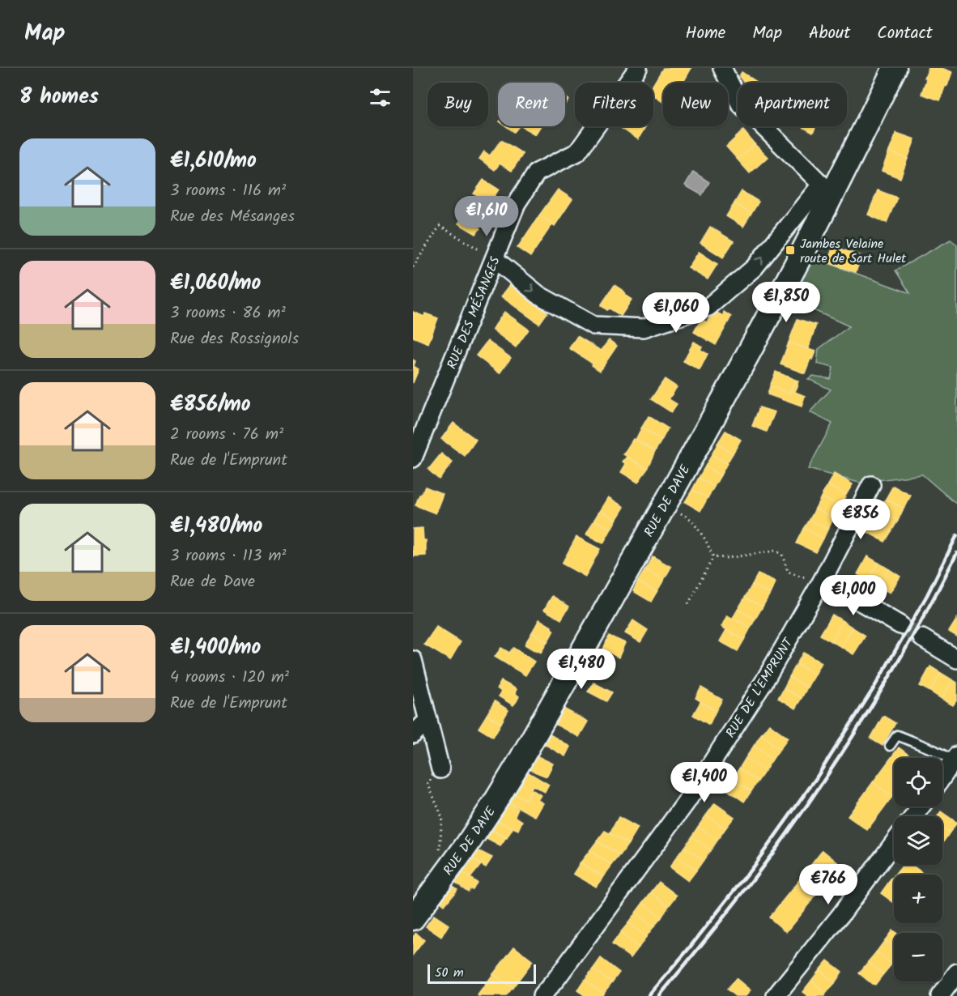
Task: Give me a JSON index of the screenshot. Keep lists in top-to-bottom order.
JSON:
{
  "streets": {
    "main road": ["RUE DE DAVE"],
    "street": ["RUE DES MÉSANGES", "RUE DE L'EMPRUNT"]
  },
  "places": {
    "transit": ["Jambes Velaine route de Sart Hulet"]
  },
  "scale_bar": "50 m",
  "page": {
    "header": "Map",
    "nav": [
      "Home",
      "Map",
      "About",
      "Contact"
    ],
    "heading": "8 homes",
    "chip": [
      "Buy",
      "Rent",
      "Filters",
      "New",
      "Apartment"
    ],
    "list": [
      {
        "name": "€1,610/mo",
        "note": "3 rooms · 116 m² · Rue des Mésanges"
      },
      {
        "name": "€1,060/mo",
        "note": "3 rooms · 86 m² · Rue des Rossignols"
      },
      {
        "name": "€856/mo",
        "note": "2 rooms · 76 m² · Rue de l'Emprunt"
      },
      {
        "name": "€1,480/mo",
        "note": "3 rooms · 113 m² · Rue de Dave"
      },
      {
        "name": "€1,400/mo",
        "note": "4 rooms · 120 m² · Rue de l'Emprunt"
      }
    ],
    "price": [
      "€1,610",
      "€1,850",
      "€1,060",
      "€856",
      "€1,000",
      "€1,480",
      "€1,400",
      "€766"
    ],
    "map_buttons": ["+", "−"],
    "scale": "50 m"
  }
}
